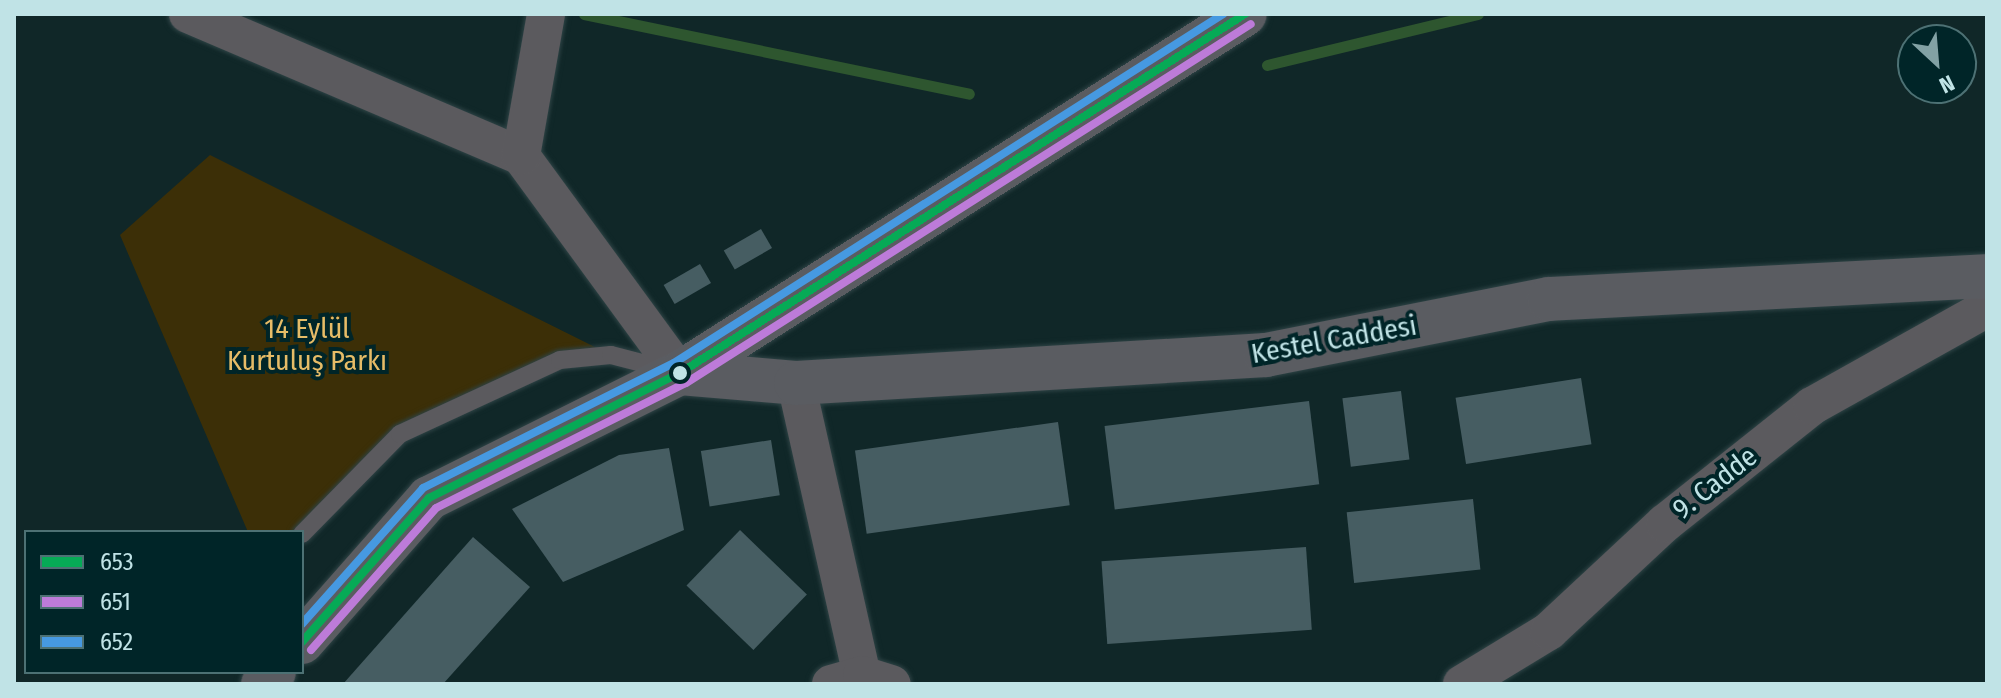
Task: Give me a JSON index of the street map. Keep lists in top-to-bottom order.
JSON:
{
  "streets": {
    "street": ["Kestel Caddesi", "9. Cadde"]
  },
  "parks": ["14 Eylül Kurtuluş Parkı"],
  "lines": ["transit line 653", "transit line 652", "transit line 651"],
  "legend": ["653", "651", "652"],
  "north": "bottom right"
}
